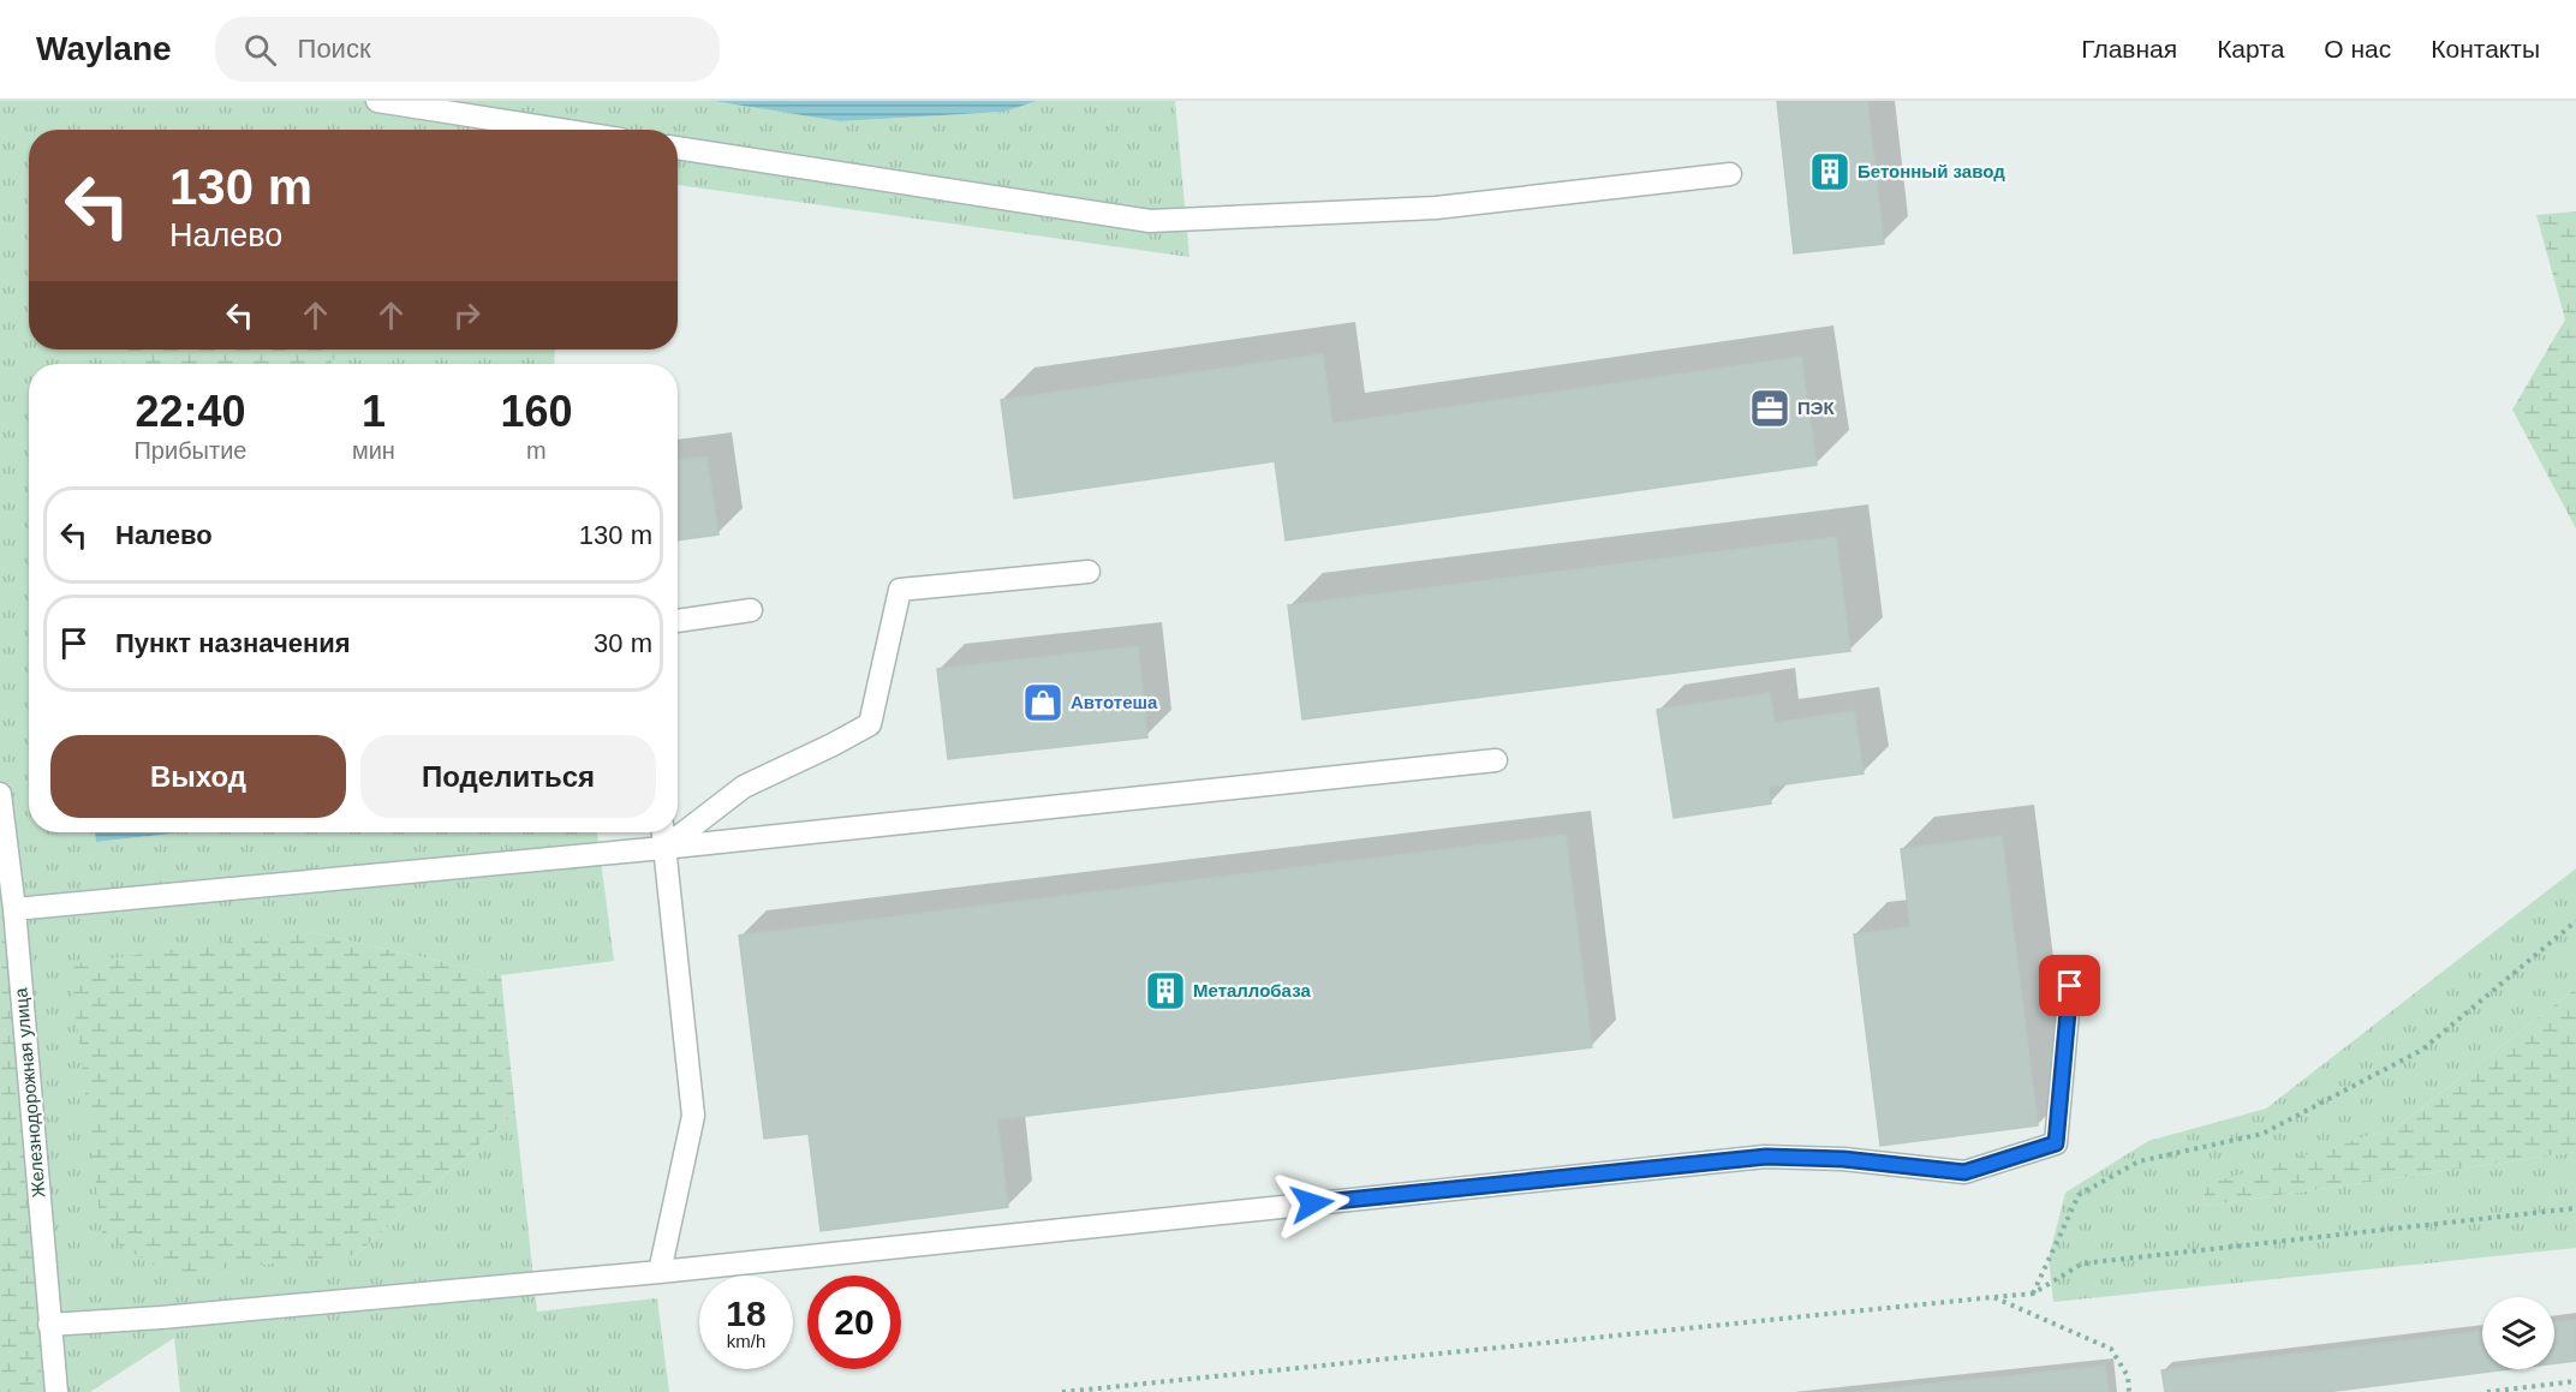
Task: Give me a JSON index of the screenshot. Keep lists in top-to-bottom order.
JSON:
{
  "streets": {
    "street": ["Железнодорожная улица"]
  },
  "places": {
    "building": ["Бетонный завод", "Металлобаза"],
    "office": ["ПЭК"],
    "shop": ["Автотеша"]
  },
  "page": {
    "header": "Waylane",
    "search": "Поиск",
    "nav": [
      "Главная",
      "Карта",
      "О нас",
      "Контакты"
    ],
    "turn": ["130 m", "Налево"],
    "eta": [
      "22:40",
      "Прибытие",
      "1",
      "мин",
      "160",
      "m"
    ],
    "list": [
      {
        "name": "Налево",
        "value": "130 m"
      },
      {
        "name": "Пункт назначения",
        "value": "30 m"
      }
    ],
    "buttons": ["Выход", "Поделиться"],
    "speed": "18 km/h",
    "limit": "20"
  }
}
